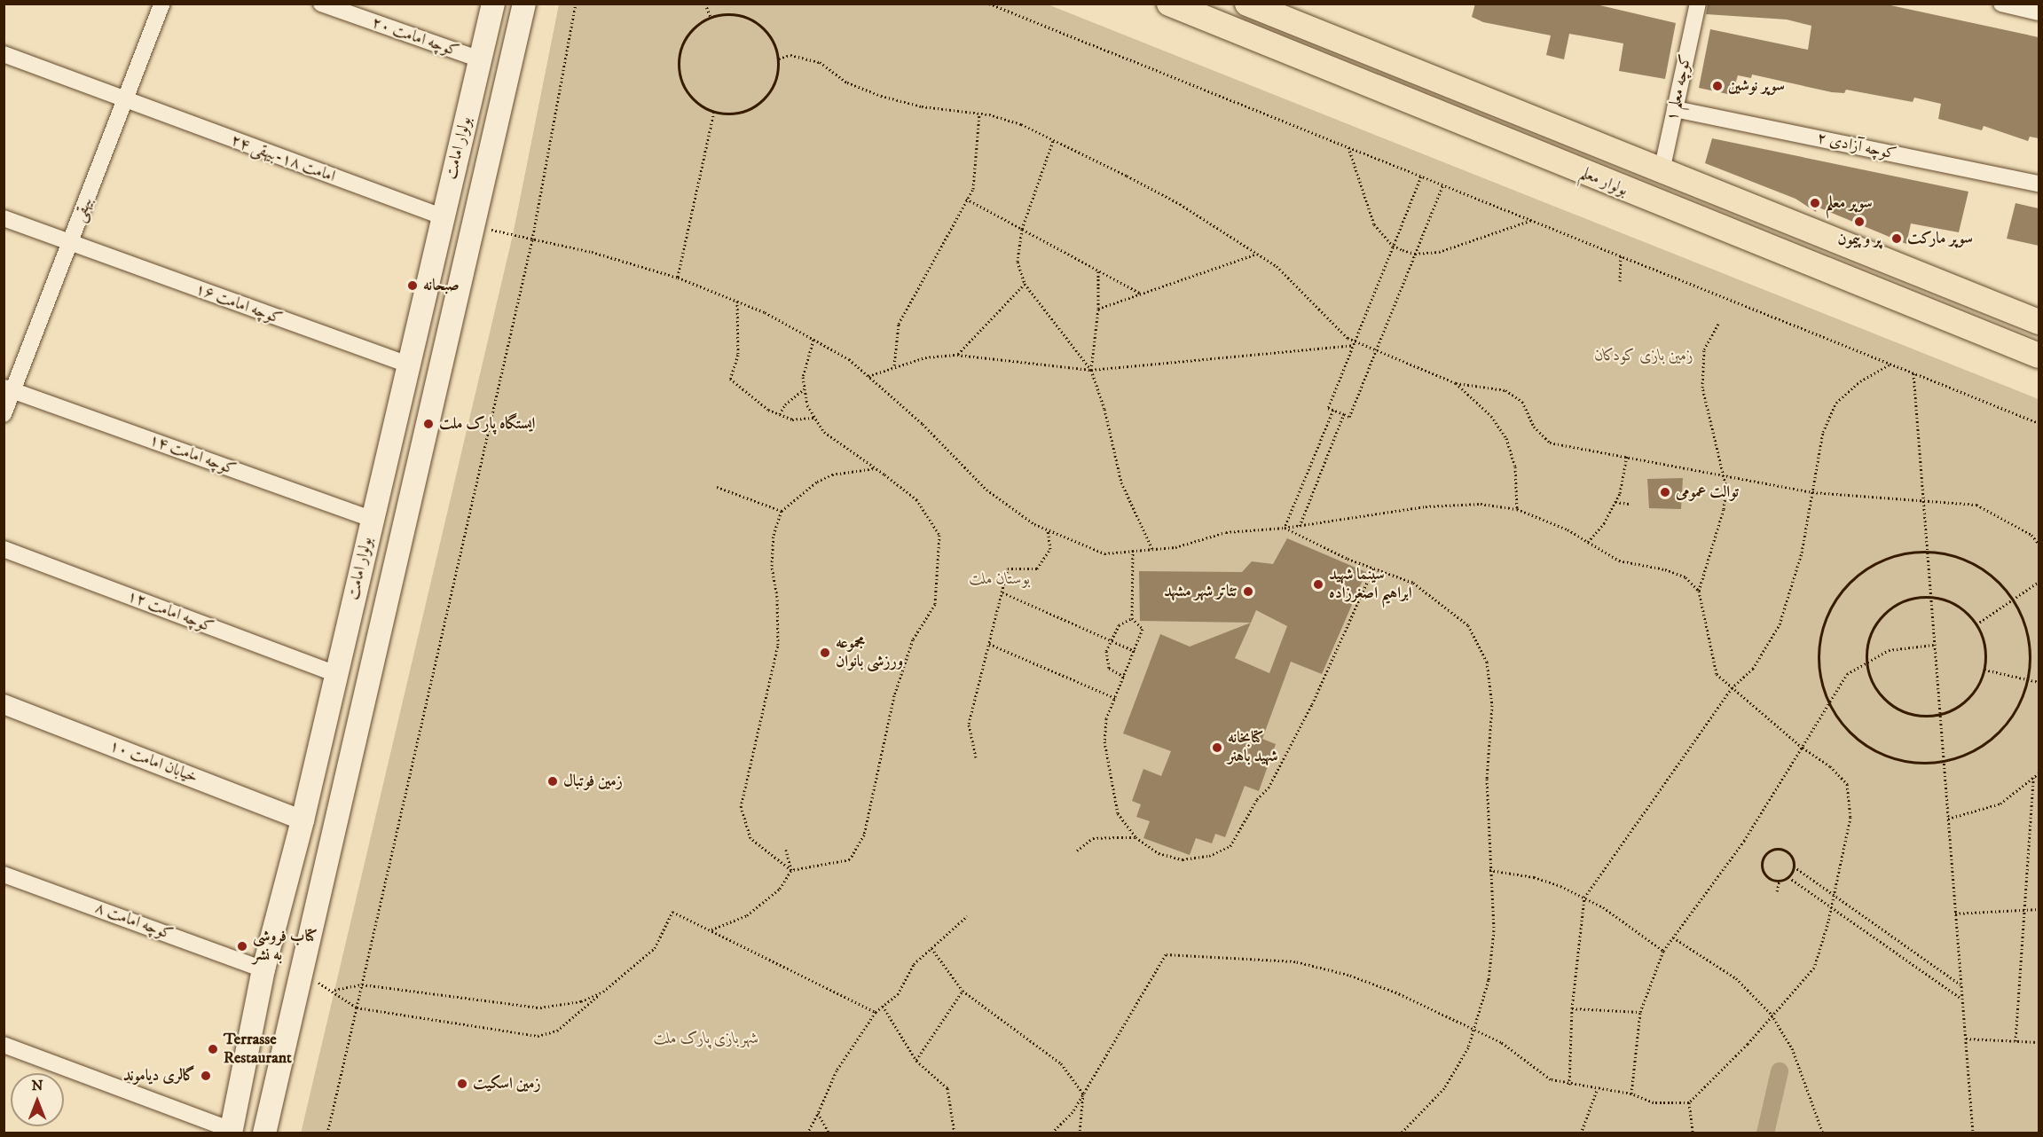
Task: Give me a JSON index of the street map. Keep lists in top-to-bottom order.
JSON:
{
  "streets": {
    "main road": ["بولوار امامت", "بولوار معلم"],
    "street": [
      "کوچه امامت ۲۰",
      "کوچه معلم ۱",
      "کوچه آزادی ۲",
      "امامت ۱۸-بیهقی ۲۴",
      "بیهقی",
      "کوچه امامت ۱۶",
      "کوچه امامت ۱۴",
      "کوچه امامت ۱۲",
      "خیابان امامت ۱۰",
      "کوچه امامت ۸"
    ]
  },
  "crossings": [
    ["کوچه امامت ۲۰", "بولوار امامت"],
    ["کوچه معلم ۱", "کوچه آزادی ۲"],
    ["کوچه معلم ۱", "بولوار معلم"],
    ["بولوار امامت", "امامت ۱۸-بیهقی ۲۴"],
    ["بولوار امامت", "کوچه امامت ۱۶"],
    ["بولوار امامت", "کوچه امامت ۱۴"],
    ["بولوار امامت", "کوچه امامت ۱۲"],
    ["بولوار امامت", "خیابان امامت ۱۰"],
    ["بولوار امامت", "کوچه امامت ۸"],
    ["امامت ۱۸-بیهقی ۲۴", "بیهقی"],
    ["بیهقی", "کوچه امامت ۱۶"],
    ["بیهقی", "کوچه امامت ۱۴"]
  ],
  "parks": ["زمین بازی کودکان", "بوستان ملت", "شهربازی پارک ملت"],
  "places": [
    "سوپر نوشین",
    "سوپر معلم",
    "پر و پیمون",
    "سوپر مارکت",
    "صبحانه",
    "ایستگاه پارک ملت",
    "توالت عمومی",
    "سینما شهید ابراهیم اصغرزاده",
    "تئاتر شهر مشهد",
    "مجموعه ورزشی بانوان",
    "کتابخانه شهید باهنر",
    "زمین فوتبال",
    "کتاب فروشی به نشر",
    "Terrasse Restaurant",
    "گالری دیاموند",
    "زمین اسکیت"
  ],
  "north": "top"
}
